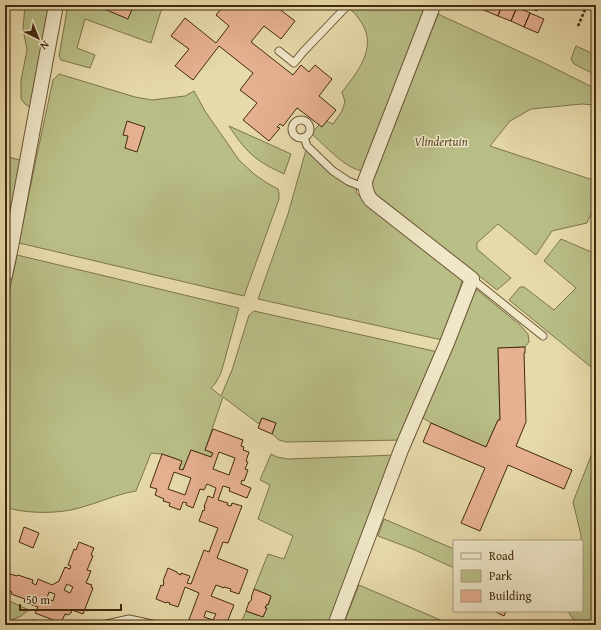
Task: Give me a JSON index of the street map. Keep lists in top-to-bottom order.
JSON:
{
  "parks": ["Vlindertuin"],
  "legend": ["Road", "Park", "Building"],
  "scale_bar": "50 m",
  "north": "bottom right"
}
